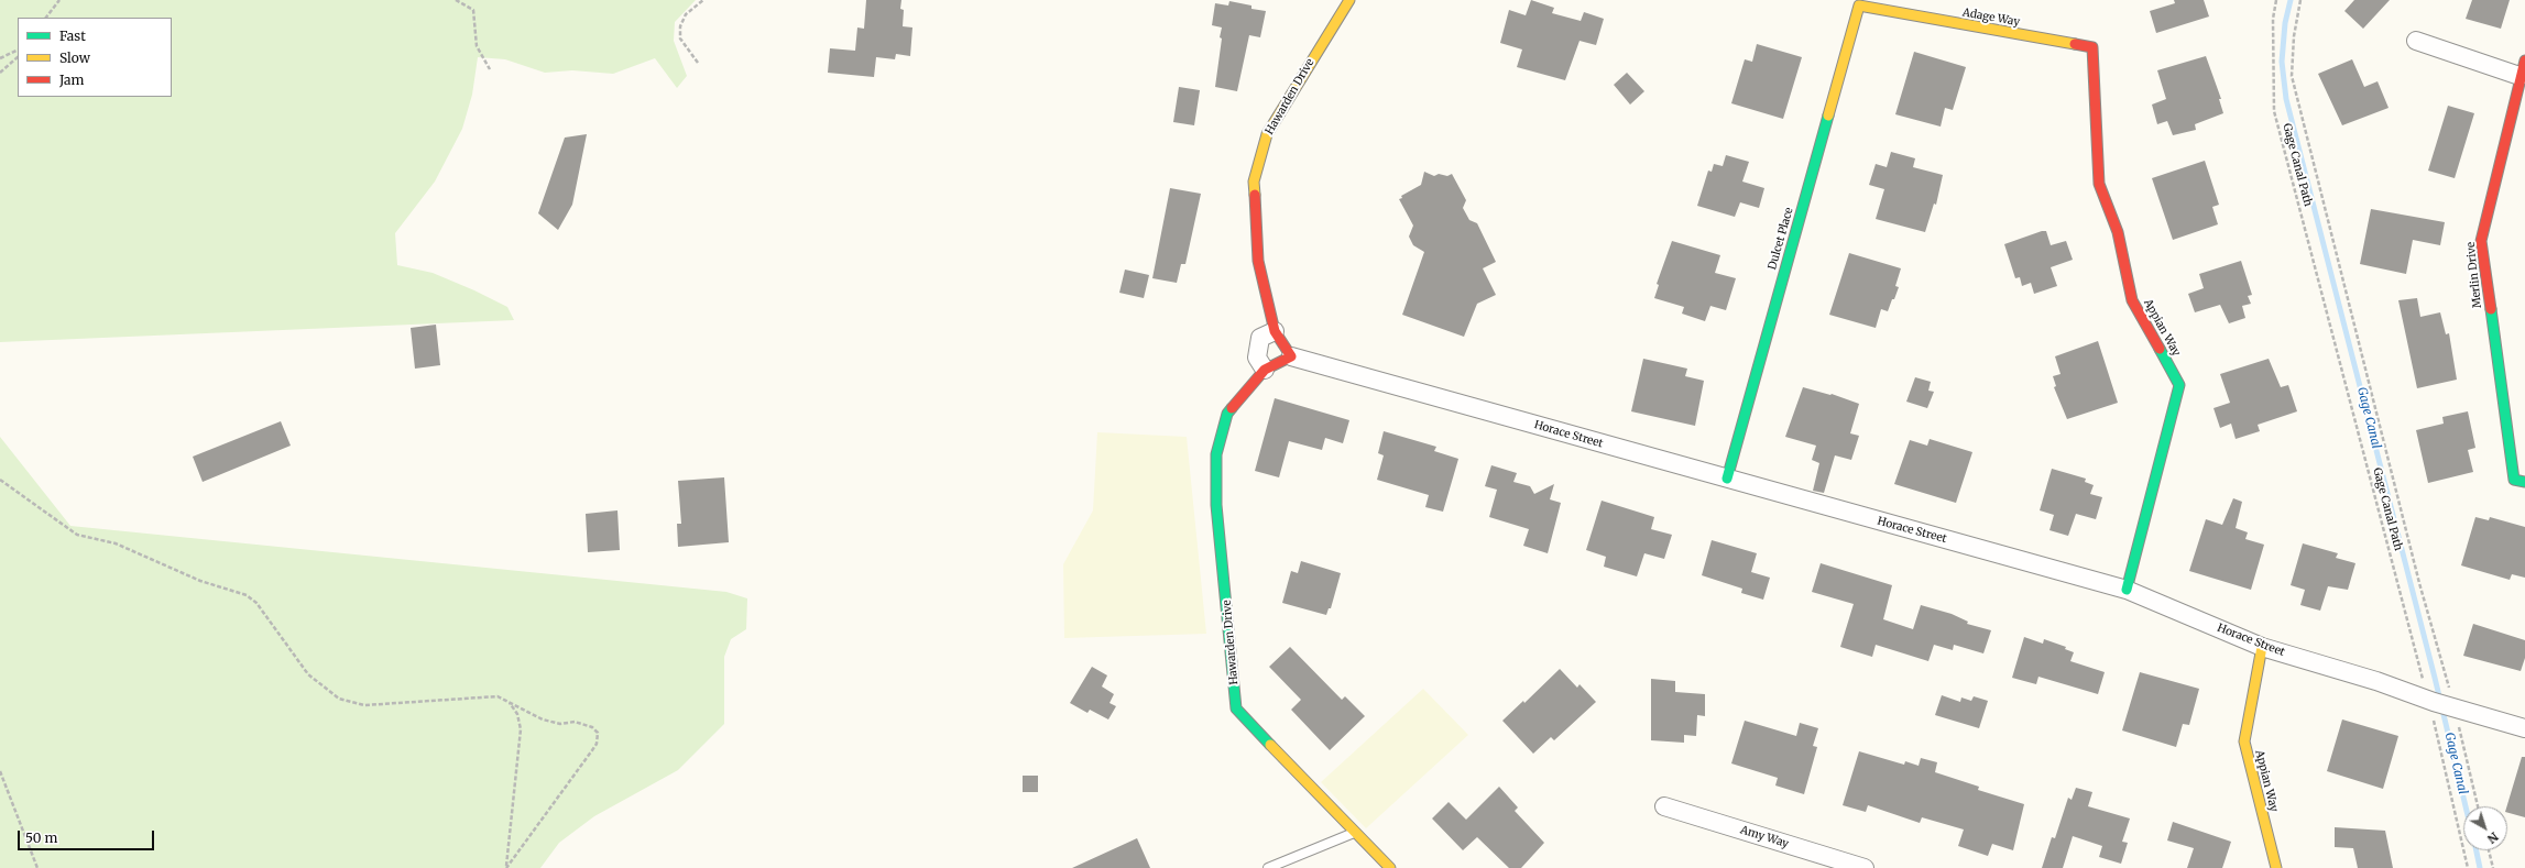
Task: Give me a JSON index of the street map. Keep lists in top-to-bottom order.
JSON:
{
  "streets": {
    "street": [
      "Adage Way",
      "Hawarden Drive",
      "Dulcet Place",
      "Merlin Drive",
      "Appian Way",
      "Horace Street",
      "Amy Way"
    ],
    "path": ["Gage Canal Path"]
  },
  "crossings": [
    ["Adage Way", "Dulcet Place"],
    ["Adage Way", "Appian Way"],
    ["Hawarden Drive", "Horace Street"],
    ["Gage Canal Path", "Horace Street"],
    ["Dulcet Place", "Horace Street"],
    ["Appian Way", "Horace Street"]
  ],
  "water": ["Gage Canal"],
  "legend": ["Fast", "Slow", "Jam"],
  "scale_bar": "50 m",
  "north": "bottom right"
}
